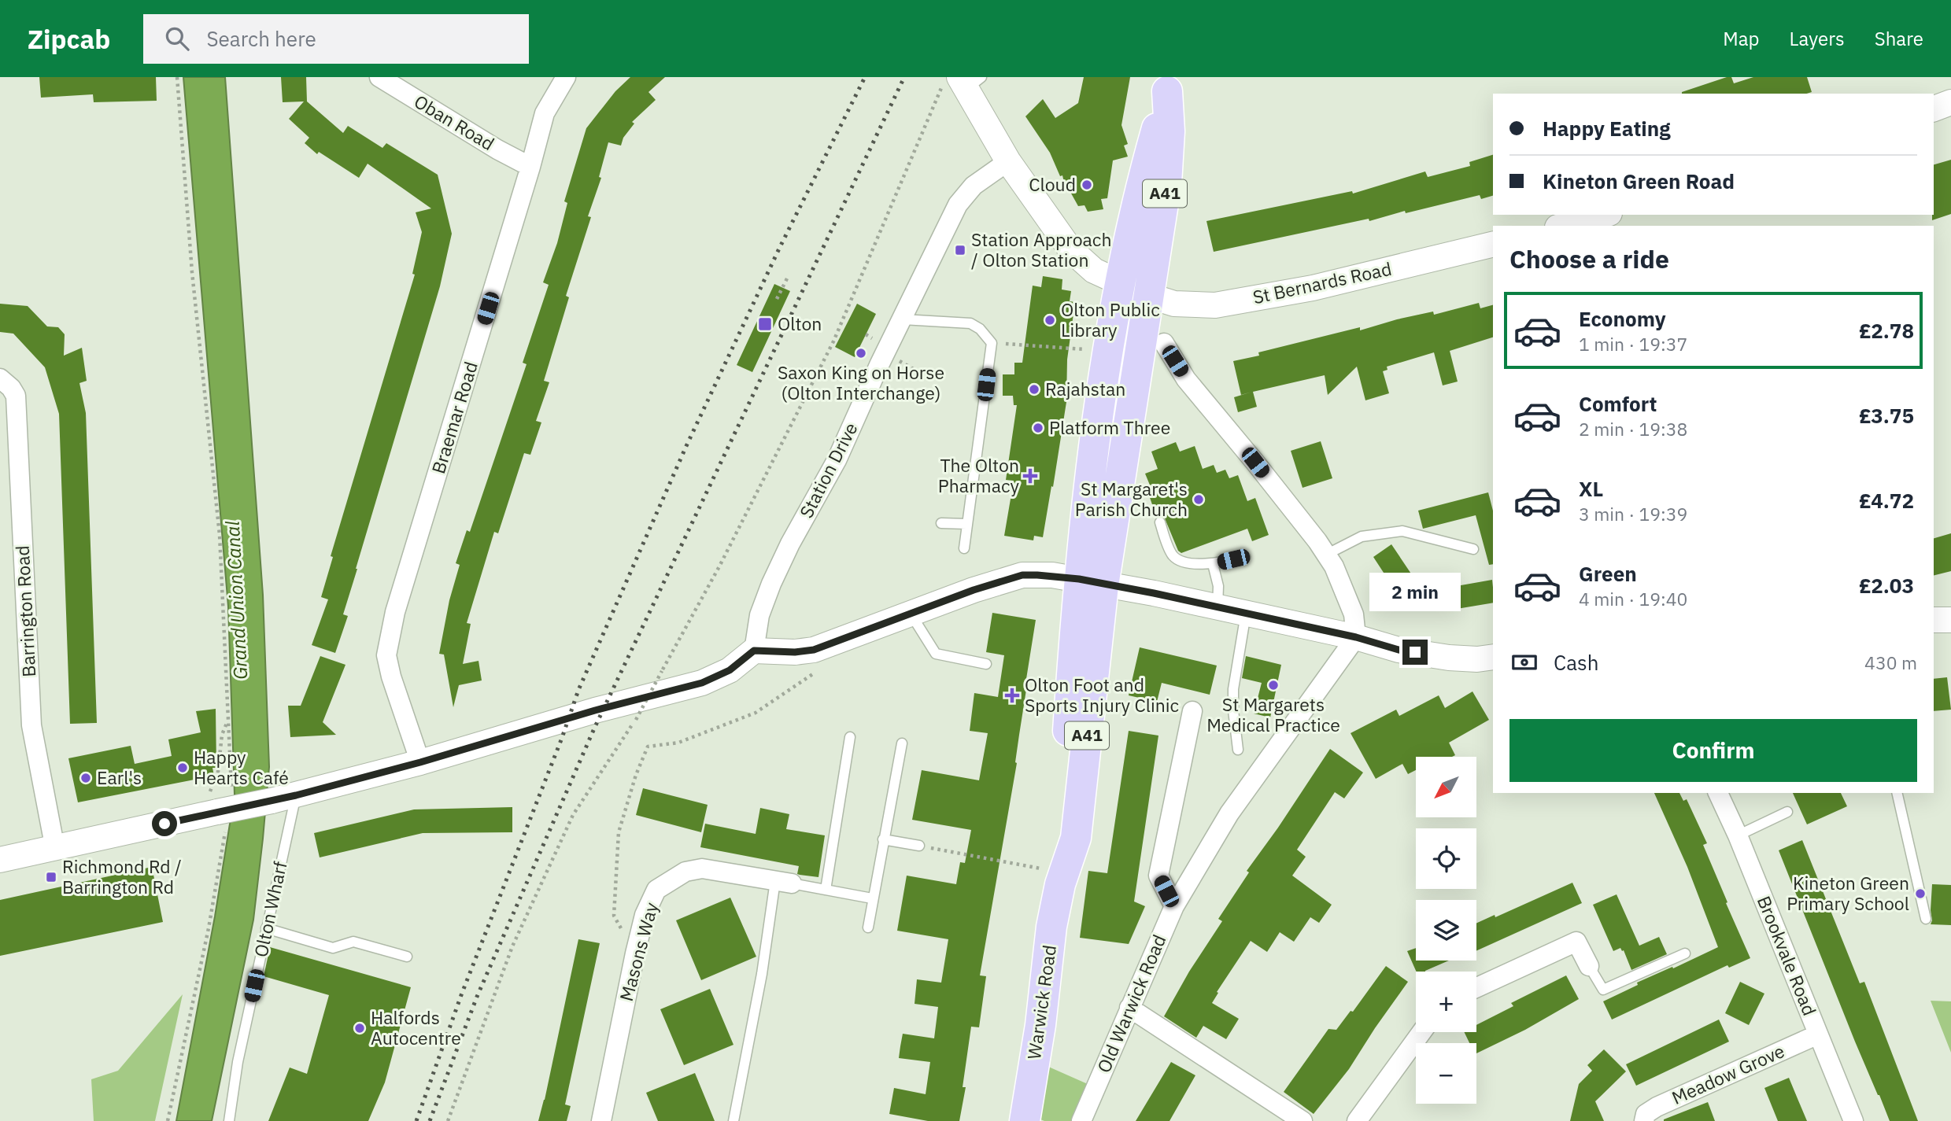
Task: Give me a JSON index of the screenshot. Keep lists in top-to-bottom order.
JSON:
{
  "streets": {
    "highway": ["A41", "Warwick Road"],
    "street": [
      "Oban Road",
      "St Bernards Road",
      "Braemar Road",
      "Station Drive",
      "Barrington Road",
      "Masons Way",
      "Brookvale Road",
      "Old Warwick Road",
      "Meadow Grove"
    ],
    "lane": ["Olton Wharf"]
  },
  "crossings": [
    ["Oban Road", "Braemar Road"],
    ["St Bernards Road", "Station Drive"],
    ["St Bernards Road", "Warwick Road"],
    ["Brookvale Road", "Meadow Grove"]
  ],
  "water": ["Grand Union Canal"],
  "places": {
    "other": [
      "Cloud",
      "Olton Public Library",
      "Saxon King on Horse (Olton Interchange)",
      "Rajahstan",
      "Platform Three",
      "St Margaret's Parish Church",
      "St Margarets Medical Practice",
      "Happy Hearts Café",
      "Earl's",
      "Kineton Green Primary School",
      "Halfords Autocentre"
    ],
    "transit": ["Station Approach / Olton Station", "Olton", "Richmond Rd / Barrington Rd"],
    "health": ["The Olton Pharmacy", "Olton Foot and Sports Injury Clinic"]
  },
  "north": "bottom left",
  "page": {
    "header": "Zipcab",
    "search": "Search here",
    "nav": ["Map", "Layers", "Share"],
    "banner": ["Happy Eating", "Kineton Green Road"],
    "heading": "Choose a ride",
    "list": [
      {
        "name": "Economy",
        "note": "1 min · 19:37",
        "value": "£2.78"
      },
      {
        "name": "Comfort",
        "note": "2 min · 19:38",
        "value": "£3.75"
      },
      {
        "name": "XL",
        "note": "3 min · 19:39",
        "value": "£4.72"
      },
      {
        "name": "Green",
        "note": "4 min · 19:40",
        "value": "£2.03"
      }
    ],
    "bubble": "2 min",
    "pay": ["Cash", "430 m"],
    "buttons": "Confirm",
    "map_buttons": ["+", "−"]
  }
}
